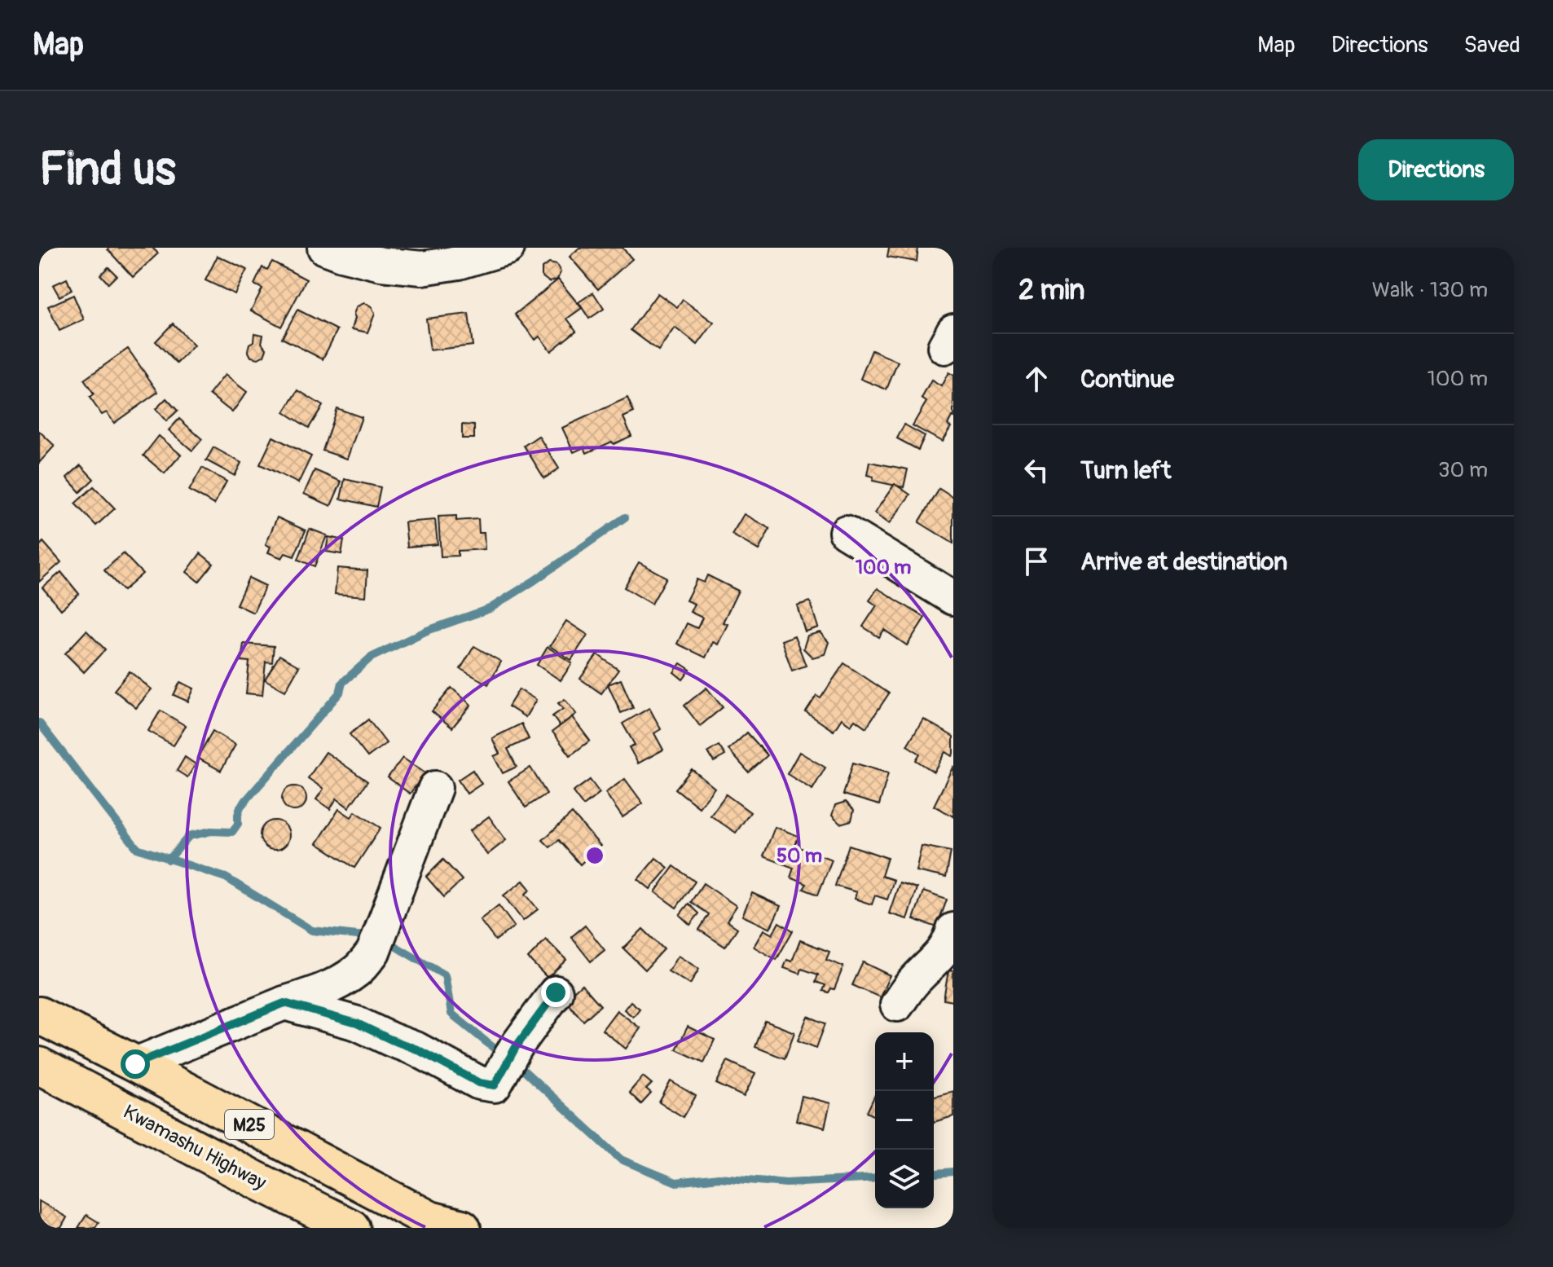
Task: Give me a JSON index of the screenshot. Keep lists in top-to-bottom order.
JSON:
{
  "streets": {
    "main road": ["M25", "Kwamashu Highway"]
  },
  "page": {
    "header": "Map",
    "nav": ["Map", "Directions", "Saved"],
    "buttons": "Directions",
    "title": "Find us",
    "heading": ["2 min", "Walk · 130 m"],
    "list": [
      ["Continue", "100 m"],
      ["Turn left", "30 m"],
      "Arrive at destination"
    ],
    "map_buttons": ["+", "−"]
  },
  "rings": ["100 m", "50 m"]
}
